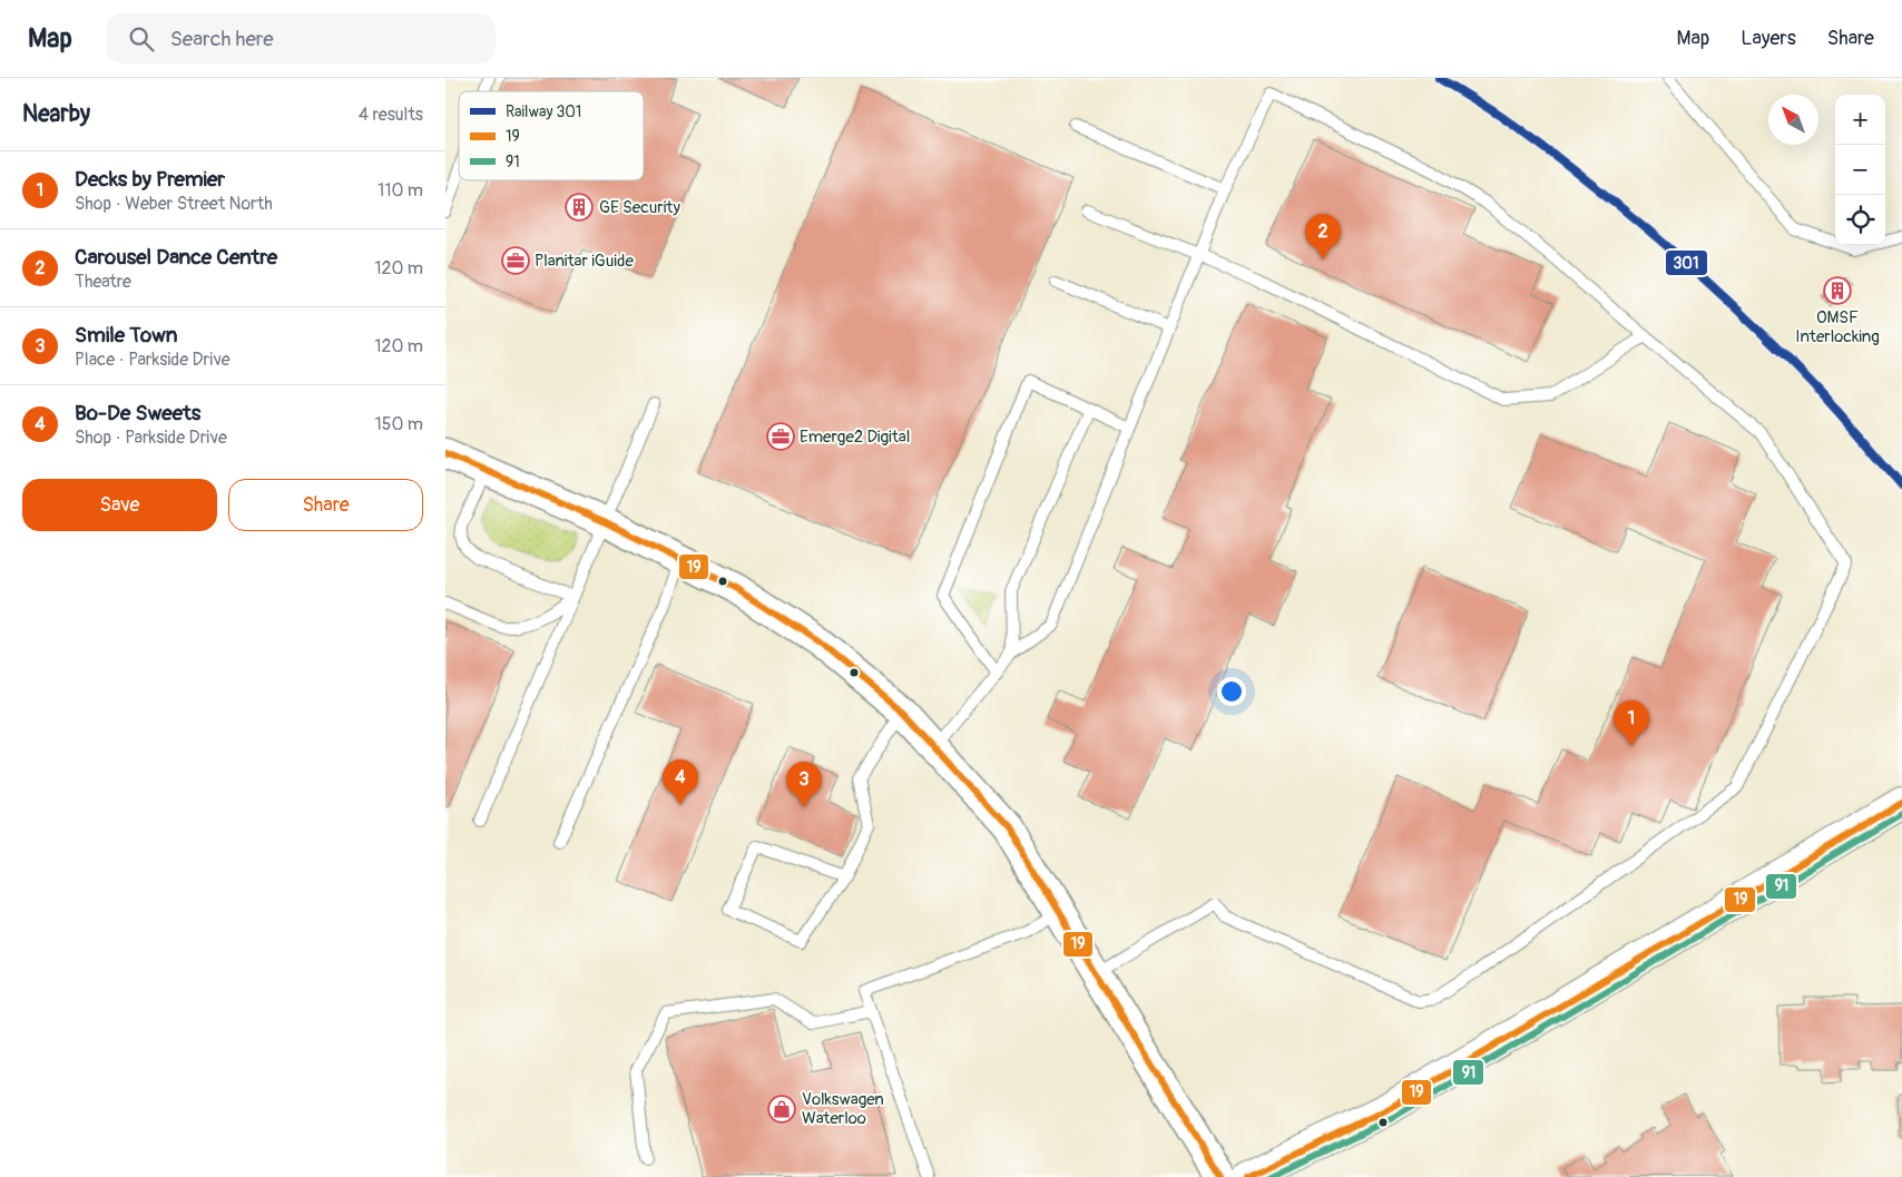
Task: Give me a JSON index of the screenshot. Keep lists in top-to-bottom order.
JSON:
{
  "places": {
    "building": ["GE Security", "OMSF Interlocking"],
    "office": ["Planitar iGuide", "Emerge2 Digital"],
    "shop": ["Volkswagen Waterloo"]
  },
  "lines": ["rail line 301", "transit line 19", "transit line 91"],
  "legend": ["Railway 301", "19", "91"],
  "north": "top left",
  "page": {
    "header": "Map",
    "search": "Search here",
    "nav": ["Map", "Layers", "Share"],
    "heading": ["Nearby", "4 results"],
    "map_buttons": ["+", "−"],
    "list": [
      {
        "mark": "1",
        "name": "Decks by Premier",
        "note": "Shop · Weber Street North",
        "value": "110 m"
      },
      {
        "mark": "2",
        "name": "Carousel Dance Centre",
        "note": "Theatre",
        "value": "120 m"
      },
      {
        "mark": "3",
        "name": "Smile Town",
        "note": "Place · Parkside Drive",
        "value": "120 m"
      },
      {
        "mark": "4",
        "name": "Bo-De Sweets",
        "note": "Shop · Parkside Drive",
        "value": "150 m"
      }
    ],
    "pins": [
      "2",
      "1",
      "4",
      "3"
    ],
    "buttons": ["Save", "Share"]
  }
}
